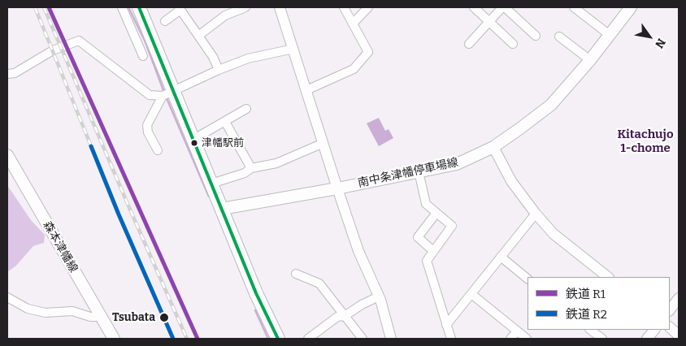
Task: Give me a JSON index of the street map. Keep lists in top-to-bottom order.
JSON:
{
  "streets": {
    "main road": ["南中条津幡停車場線", "森本津幡線"]
  },
  "districts": ["Kitachujo 1-chome"],
  "places": ["津幡駅前", "Tsubata"],
  "lines": ["rail line R1", "rail line R2"],
  "legend": ["鉄道 R1", "鉄道 R2"],
  "north": "bottom right"
}
